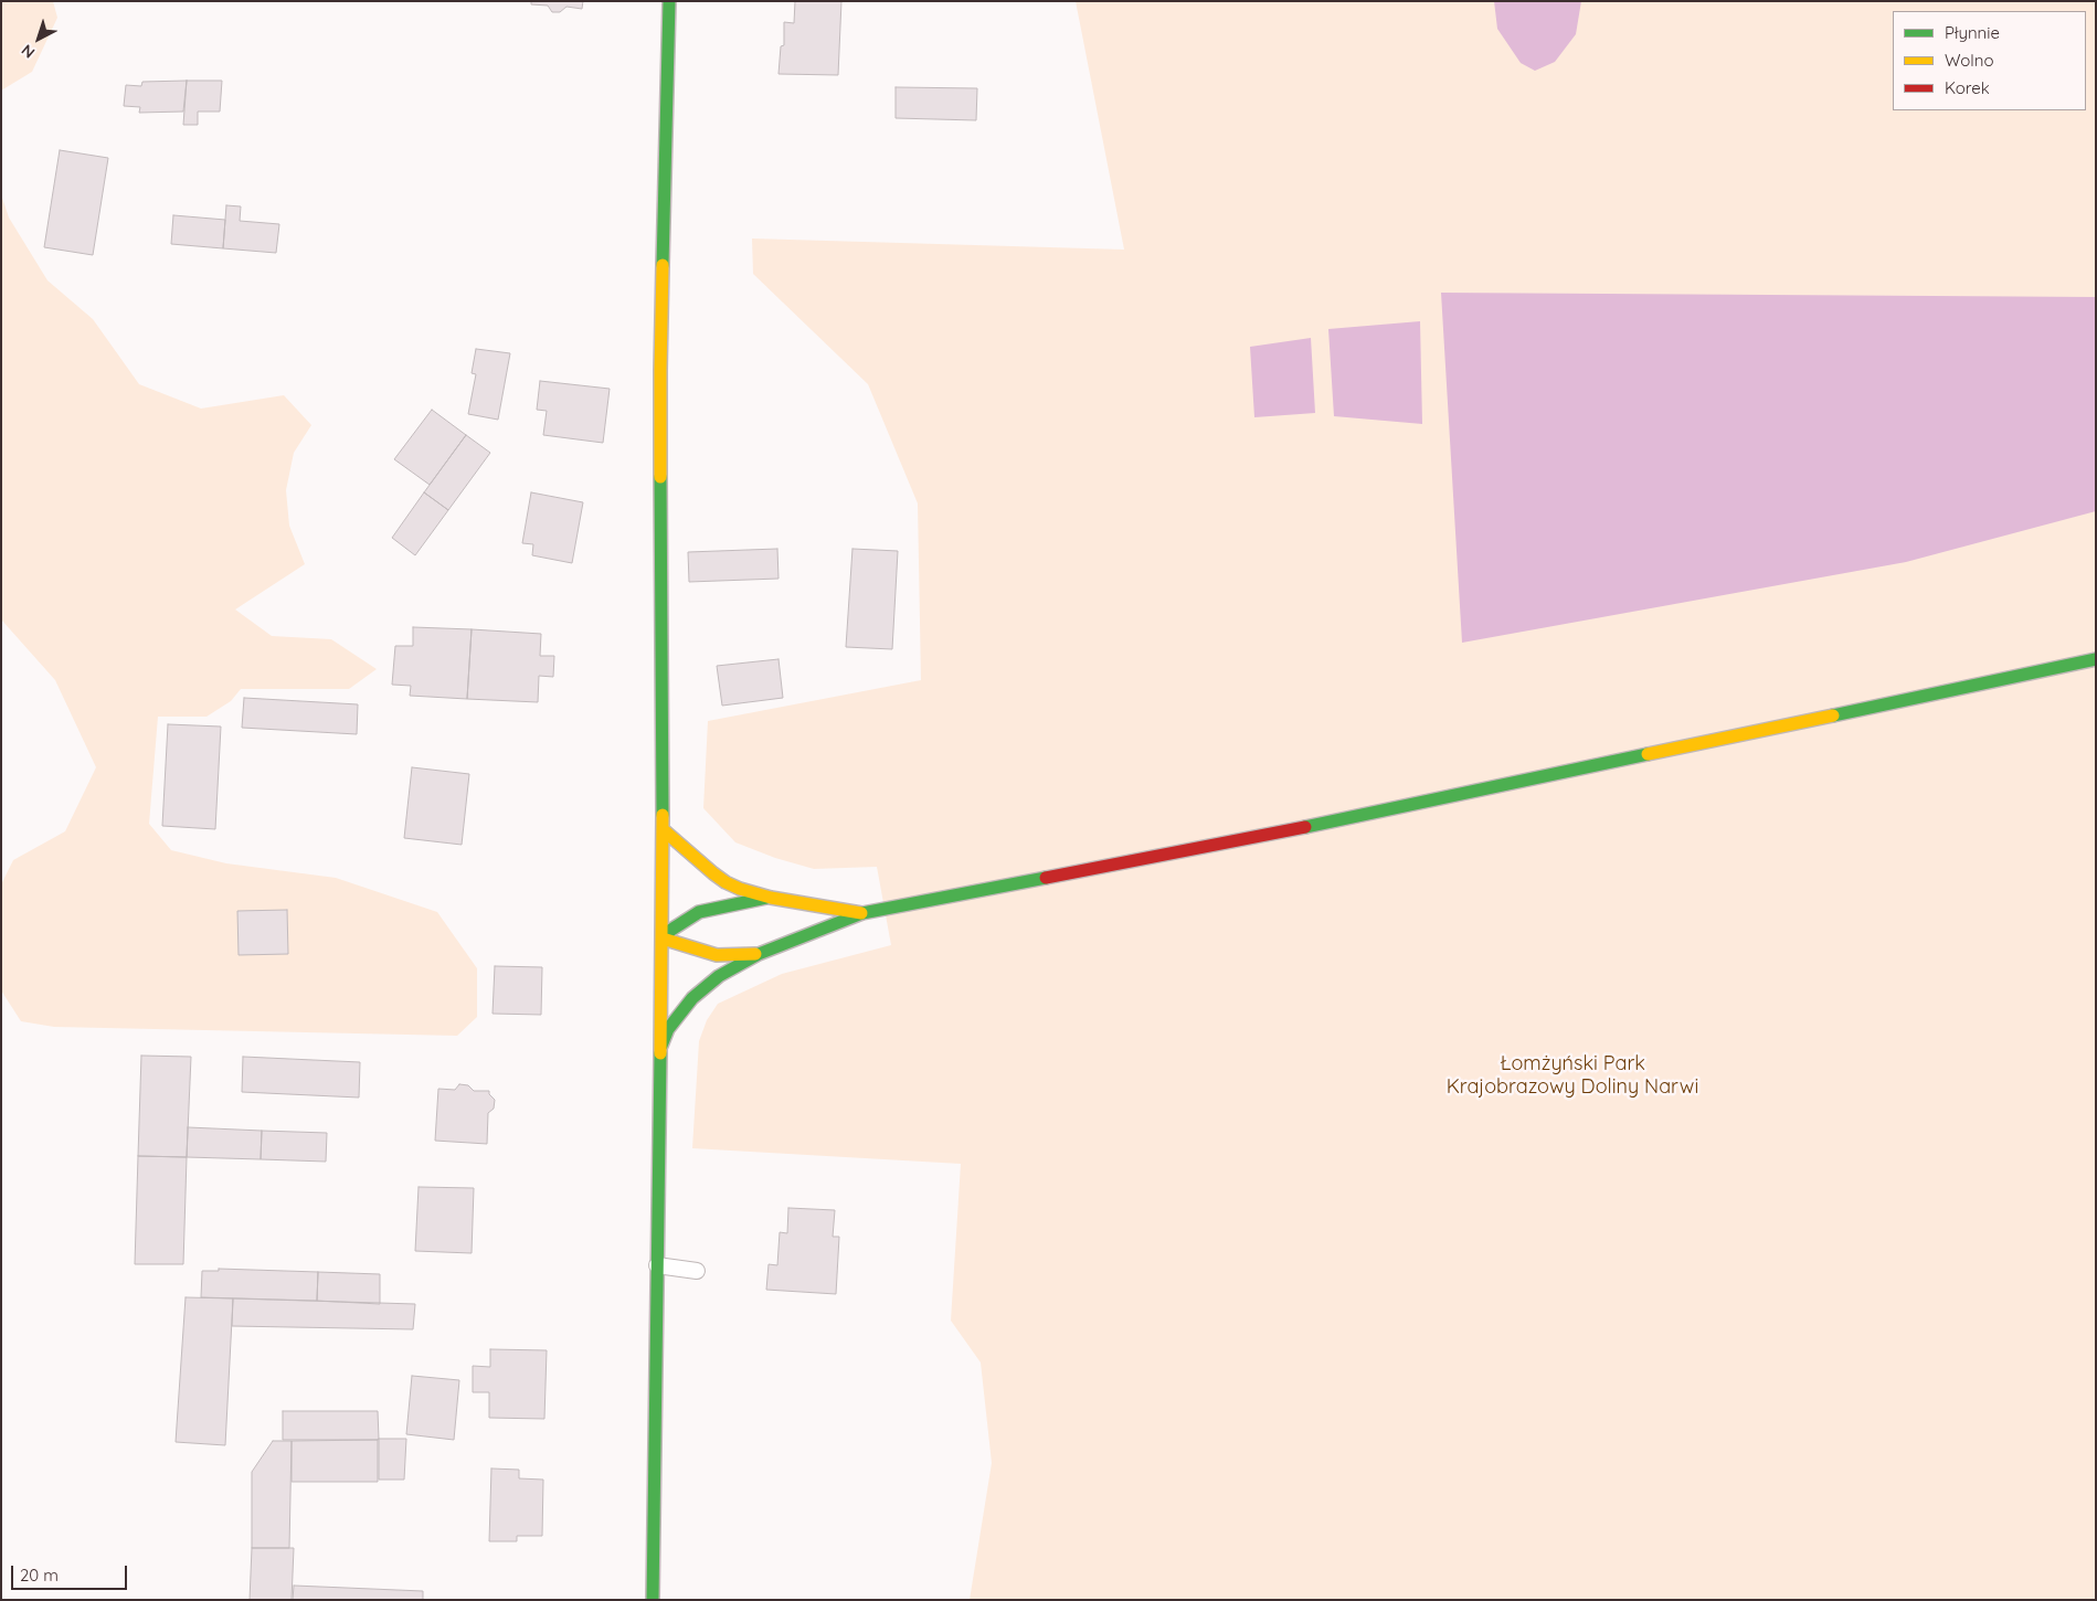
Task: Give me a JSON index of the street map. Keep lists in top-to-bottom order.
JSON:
{
  "parks": ["Łomżyński Park Krajobrazowy Doliny Narwi"],
  "legend": ["Płynnie", "Wolno", "Korek"],
  "scale_bar": "20 m",
  "north": "bottom left"
}
